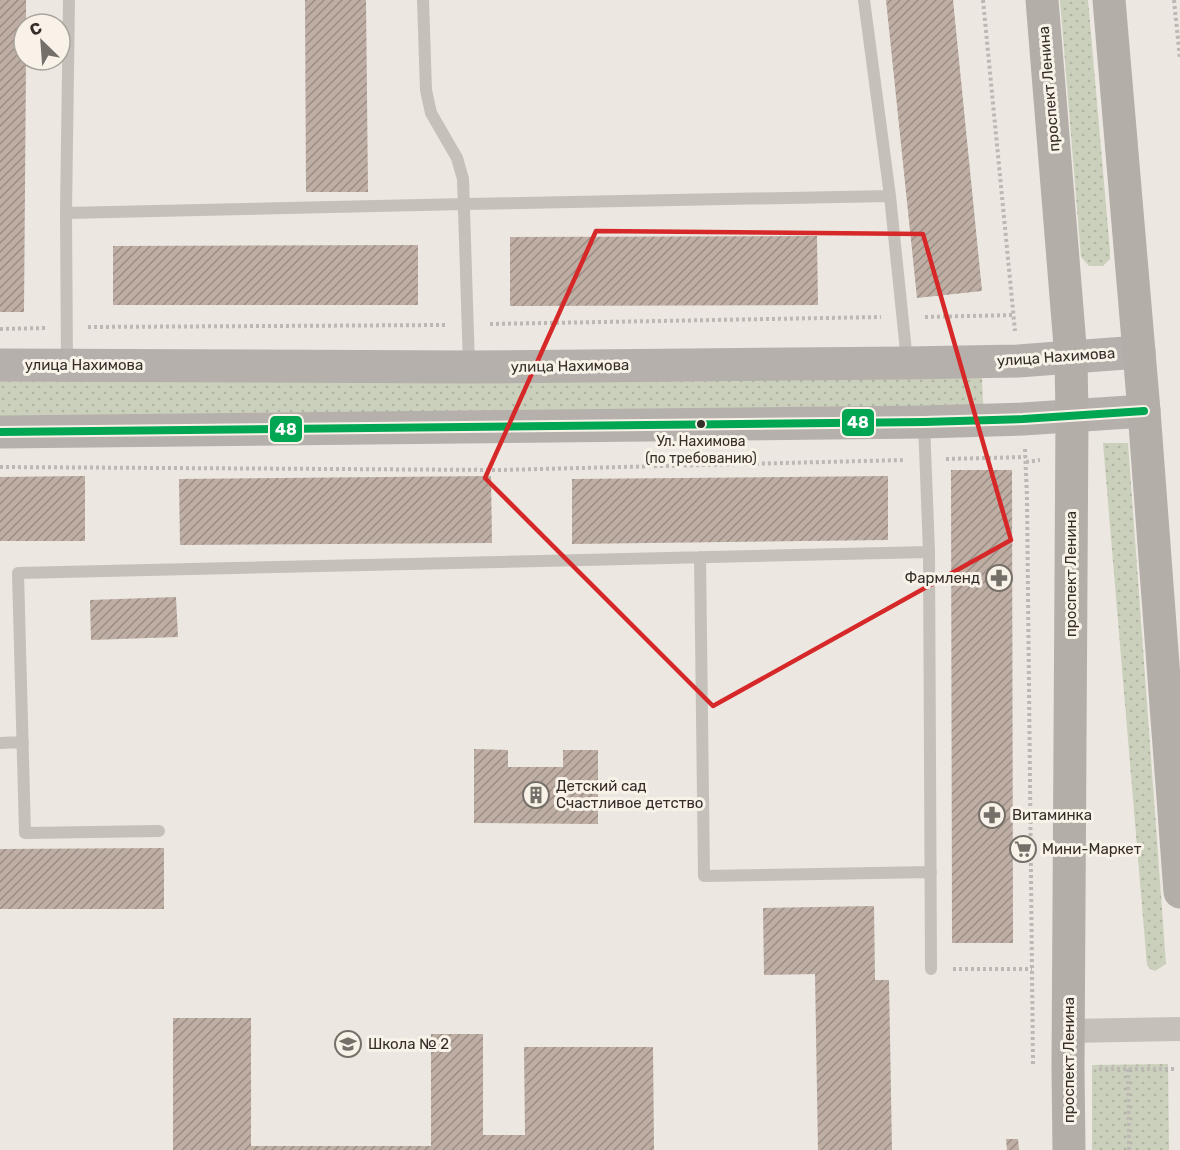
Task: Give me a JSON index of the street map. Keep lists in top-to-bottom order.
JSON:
{
  "streets": {
    "main road": ["проспект Ленина"],
    "street": ["улица Нахимова"]
  },
  "crossings": [
    ["проспект Ленина", "улица Нахимова"]
  ],
  "places": {
    "other": ["Ул. Нахимова (по требованию)"],
    "pharmacy": ["Фармленд", "Витаминка"],
    "building": ["Детский сад Счастливое детство"],
    "supermarket": ["Мини-Маркет"],
    "school or university": ["Школа № 2"]
  },
  "lines": ["transit line 48"],
  "north": "top left"
}
